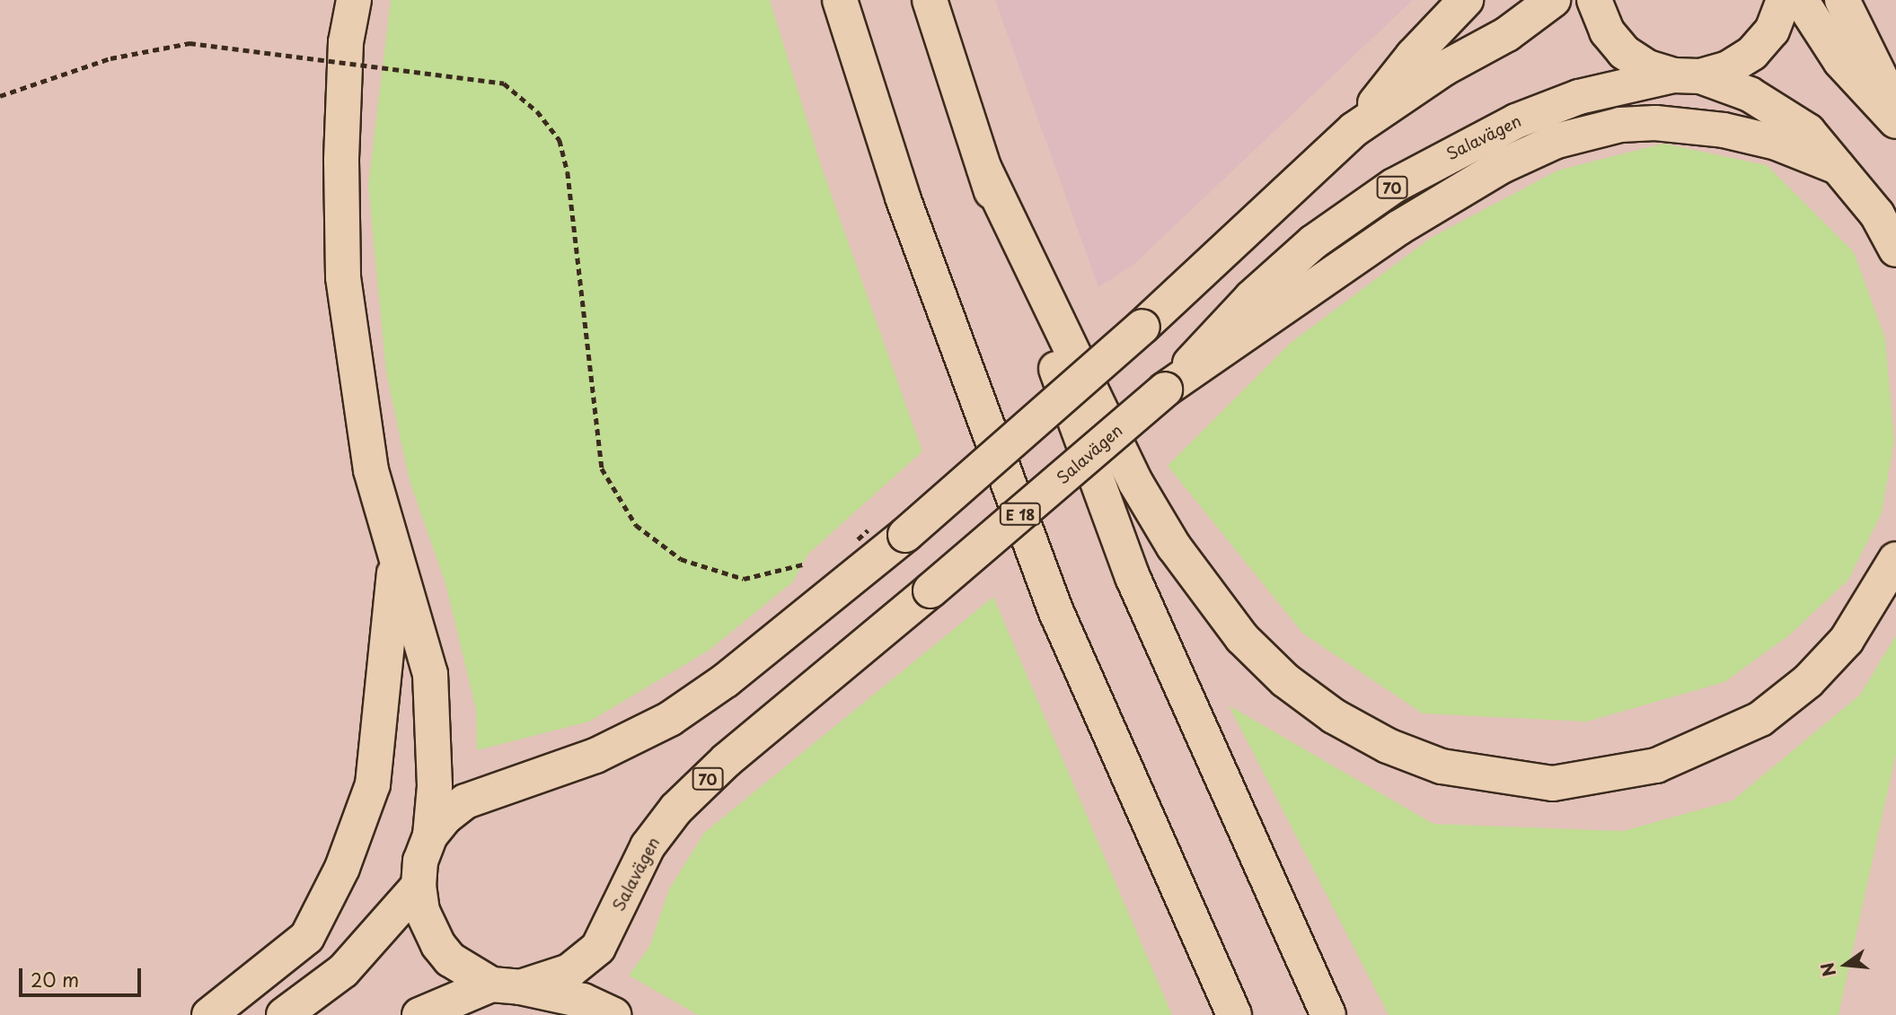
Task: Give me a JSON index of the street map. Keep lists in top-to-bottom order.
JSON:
{
  "streets": {
    "highway": ["Salavägen", "70", "E 18"]
  },
  "scale_bar": "20 m",
  "north": "left"
}
